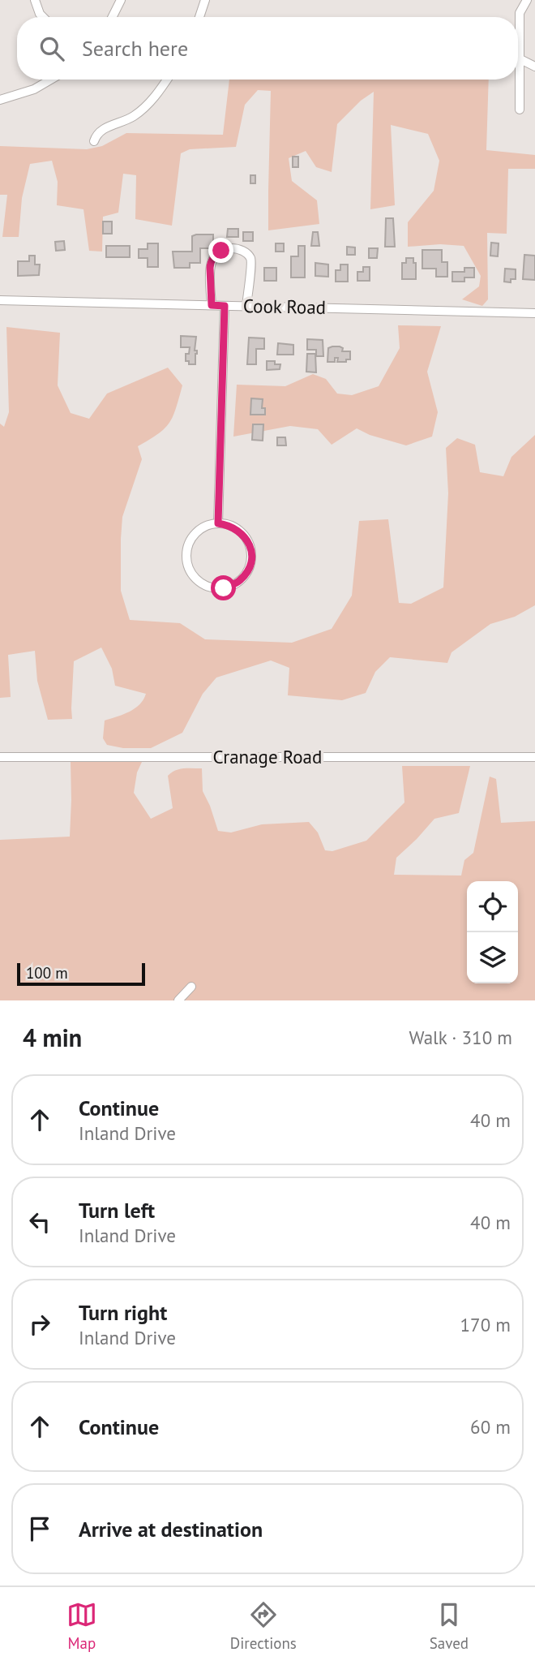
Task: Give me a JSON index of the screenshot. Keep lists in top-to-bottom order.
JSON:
{
  "streets": {
    "street": ["Cook Road", "Cranage Road"]
  },
  "scale_bar": "100 m",
  "page": {
    "search": "Search here",
    "scale": "100 m",
    "heading": ["4 min", "Walk · 310 m"],
    "list": [
      ["Continue", "Inland Drive", "40 m"],
      ["Turn left", "Inland Drive", "40 m"],
      ["Turn right", "Inland Drive", "170 m"],
      ["Continue", "60 m"],
      "Arrive at destination"
    ],
    "nav": ["Map", "Directions", "Saved"]
  }
}
